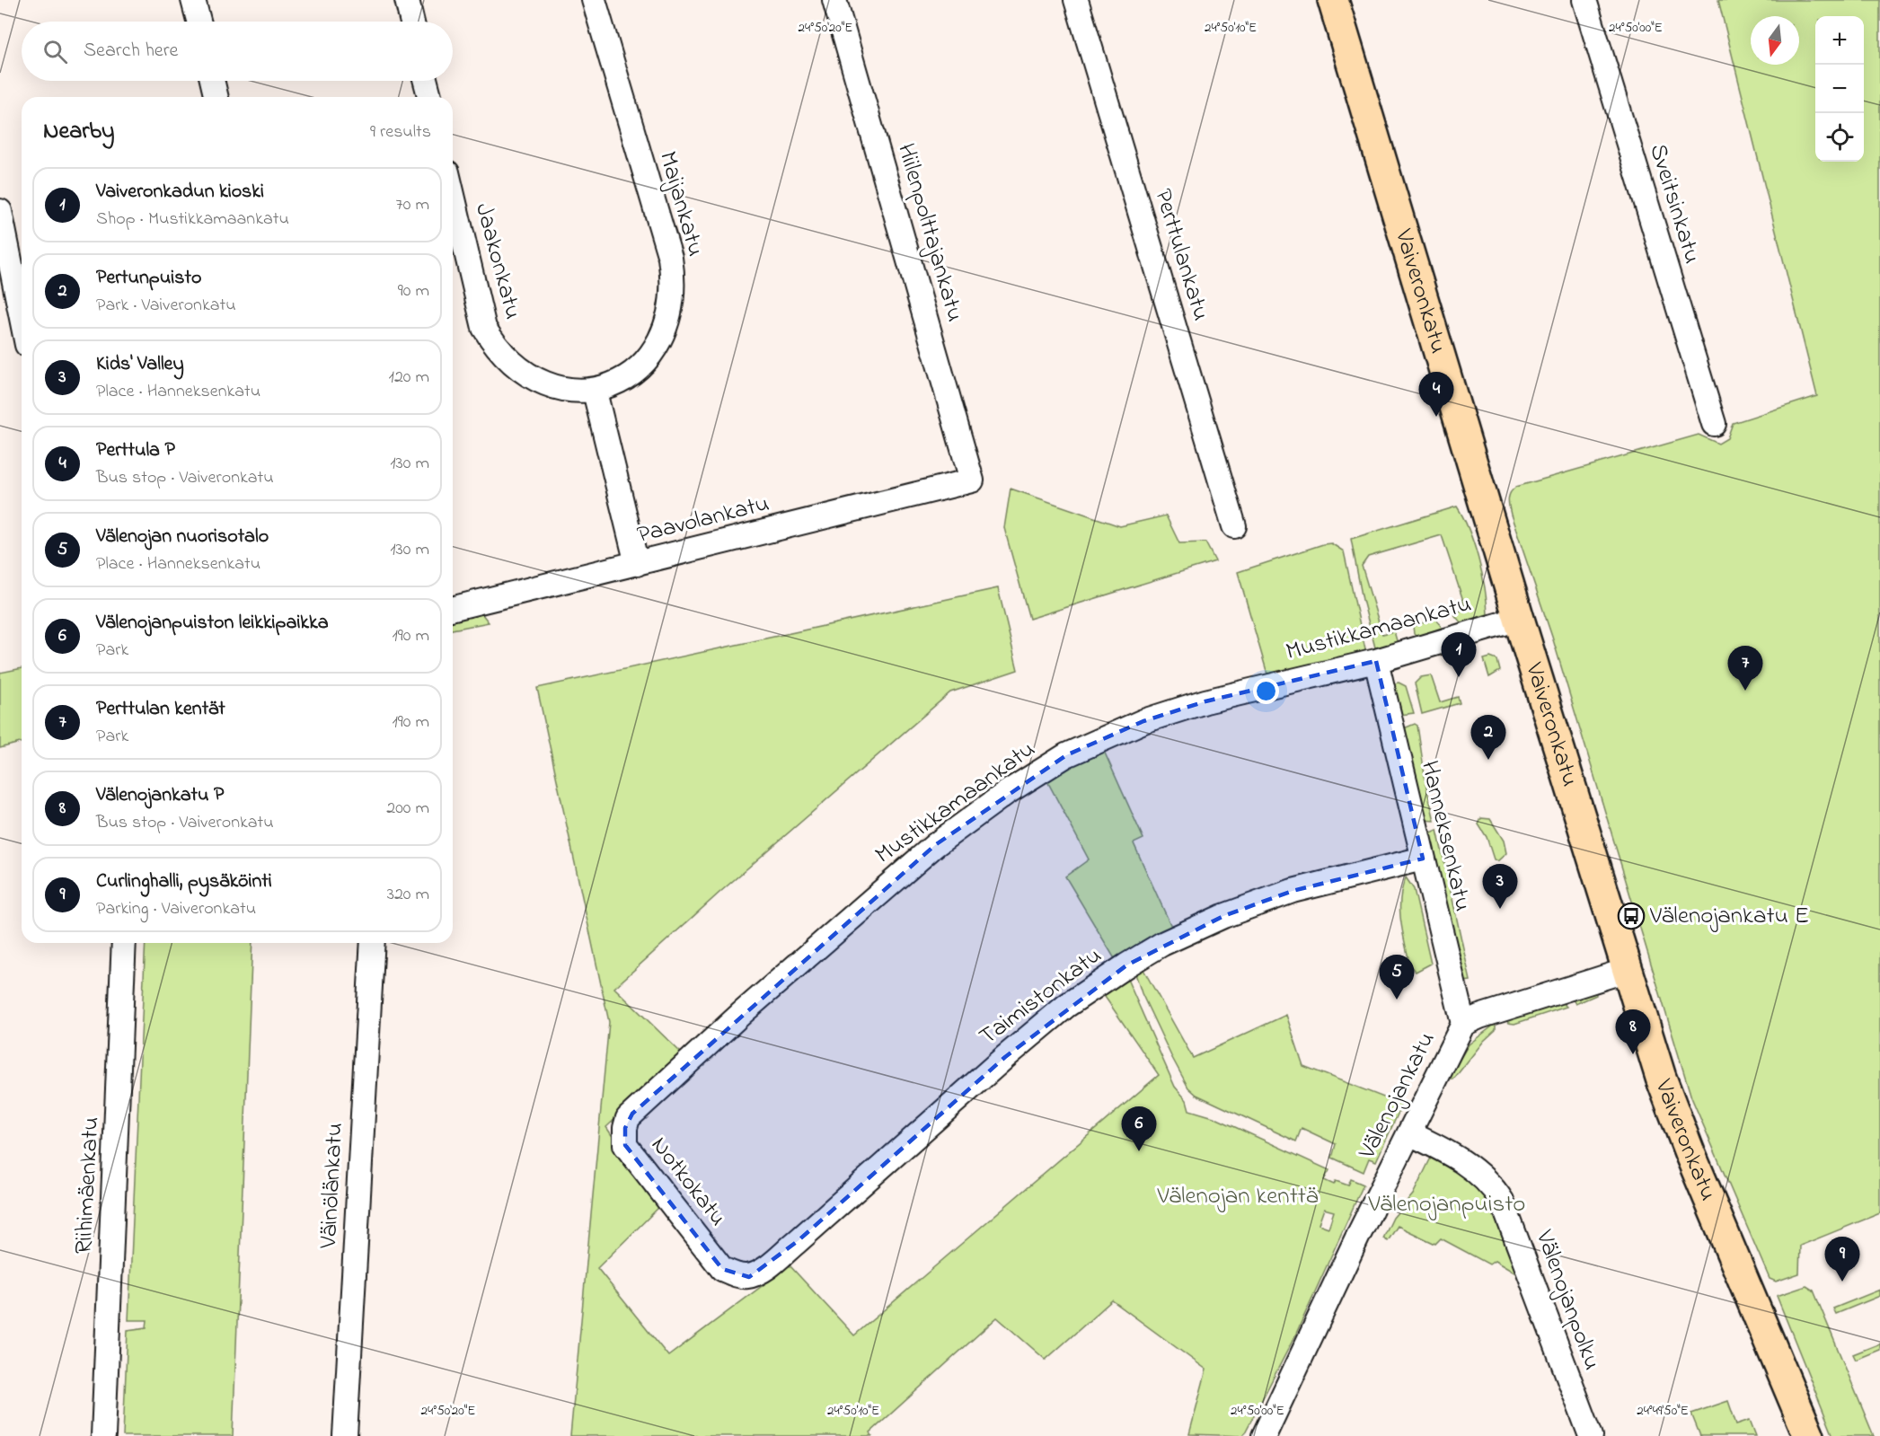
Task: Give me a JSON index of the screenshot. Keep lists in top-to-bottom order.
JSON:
{
  "streets": {
    "main road": ["Vaiveronkatu"],
    "street": [
      "Maijankatu",
      "Sveitsinkatu",
      "Hiilenpolttajankatu",
      "Perttulankatu",
      "Jaakonkatu",
      "Paavolankatu",
      "Mustikkamaankatu",
      "Hanneksenkatu",
      "Taimistonkatu",
      "Välenojankatu",
      "Notkokatu",
      "Riihimäenkatu",
      "Väinölänkatu",
      "Välenojanpolku"
    ]
  },
  "crossings": [
    ["Maijankatu", "Jaakonkatu"],
    ["Hiilenpolttajankatu", "Paavolankatu"],
    ["Vaiveronkatu", "Mustikkamaankatu"],
    ["Vaiveronkatu", "Välenojankatu"],
    ["Mustikkamaankatu", "Hanneksenkatu"],
    ["Mustikkamaankatu", "Notkokatu"],
    ["Hanneksenkatu", "Taimistonkatu"],
    ["Hanneksenkatu", "Välenojankatu"],
    ["Taimistonkatu", "Notkokatu"],
    ["Välenojankatu", "Välenojanpolku"]
  ],
  "parks": ["Välenojan kenttä", "Välenojanpuisto"],
  "places": {
    "bus stop": ["Välenojankatu E"]
  },
  "north": "bottom",
  "page": {
    "map_buttons": ["+", "−"],
    "search": "Search here",
    "heading": ["Nearby", "9 results"],
    "list": [
      {
        "mark": "1",
        "name": "Vaiveronkadun kioski",
        "note": "Shop · Mustikkamaankatu",
        "value": "70 m"
      },
      {
        "mark": "2",
        "name": "Pertunpuisto",
        "note": "Park · Vaiveronkatu",
        "value": "90 m"
      },
      {
        "mark": "3",
        "name": "Kids' Valley",
        "note": "Place · Hanneksenkatu",
        "value": "120 m"
      },
      {
        "mark": "4",
        "name": "Perttula P",
        "note": "Bus stop · Vaiveronkatu",
        "value": "130 m"
      },
      {
        "mark": "5",
        "name": "Välenojan nuorisotalo",
        "note": "Place · Hanneksenkatu",
        "value": "130 m"
      },
      {
        "mark": "6",
        "name": "Välenojanpuiston leikkipaikka",
        "note": "Park",
        "value": "190 m"
      },
      {
        "mark": "7",
        "name": "Perttulan kentät",
        "note": "Park",
        "value": "190 m"
      },
      {
        "mark": "8",
        "name": "Välenojankatu P",
        "note": "Bus stop · Vaiveronkatu",
        "value": "200 m"
      },
      {
        "mark": "9",
        "name": "Curlinghalli, pysäköinti",
        "note": "Parking · Vaiveronkatu",
        "value": "320 m"
      }
    ],
    "pins": [
      "4",
      "1",
      "7",
      "2",
      "3",
      "5",
      "8",
      "6",
      "9"
    ]
  },
  "coordinates": [
    "24°50'20\"E",
    "24°50'10\"E",
    "24°50'00\"E",
    "24°49'50\"E"
  ]
}
